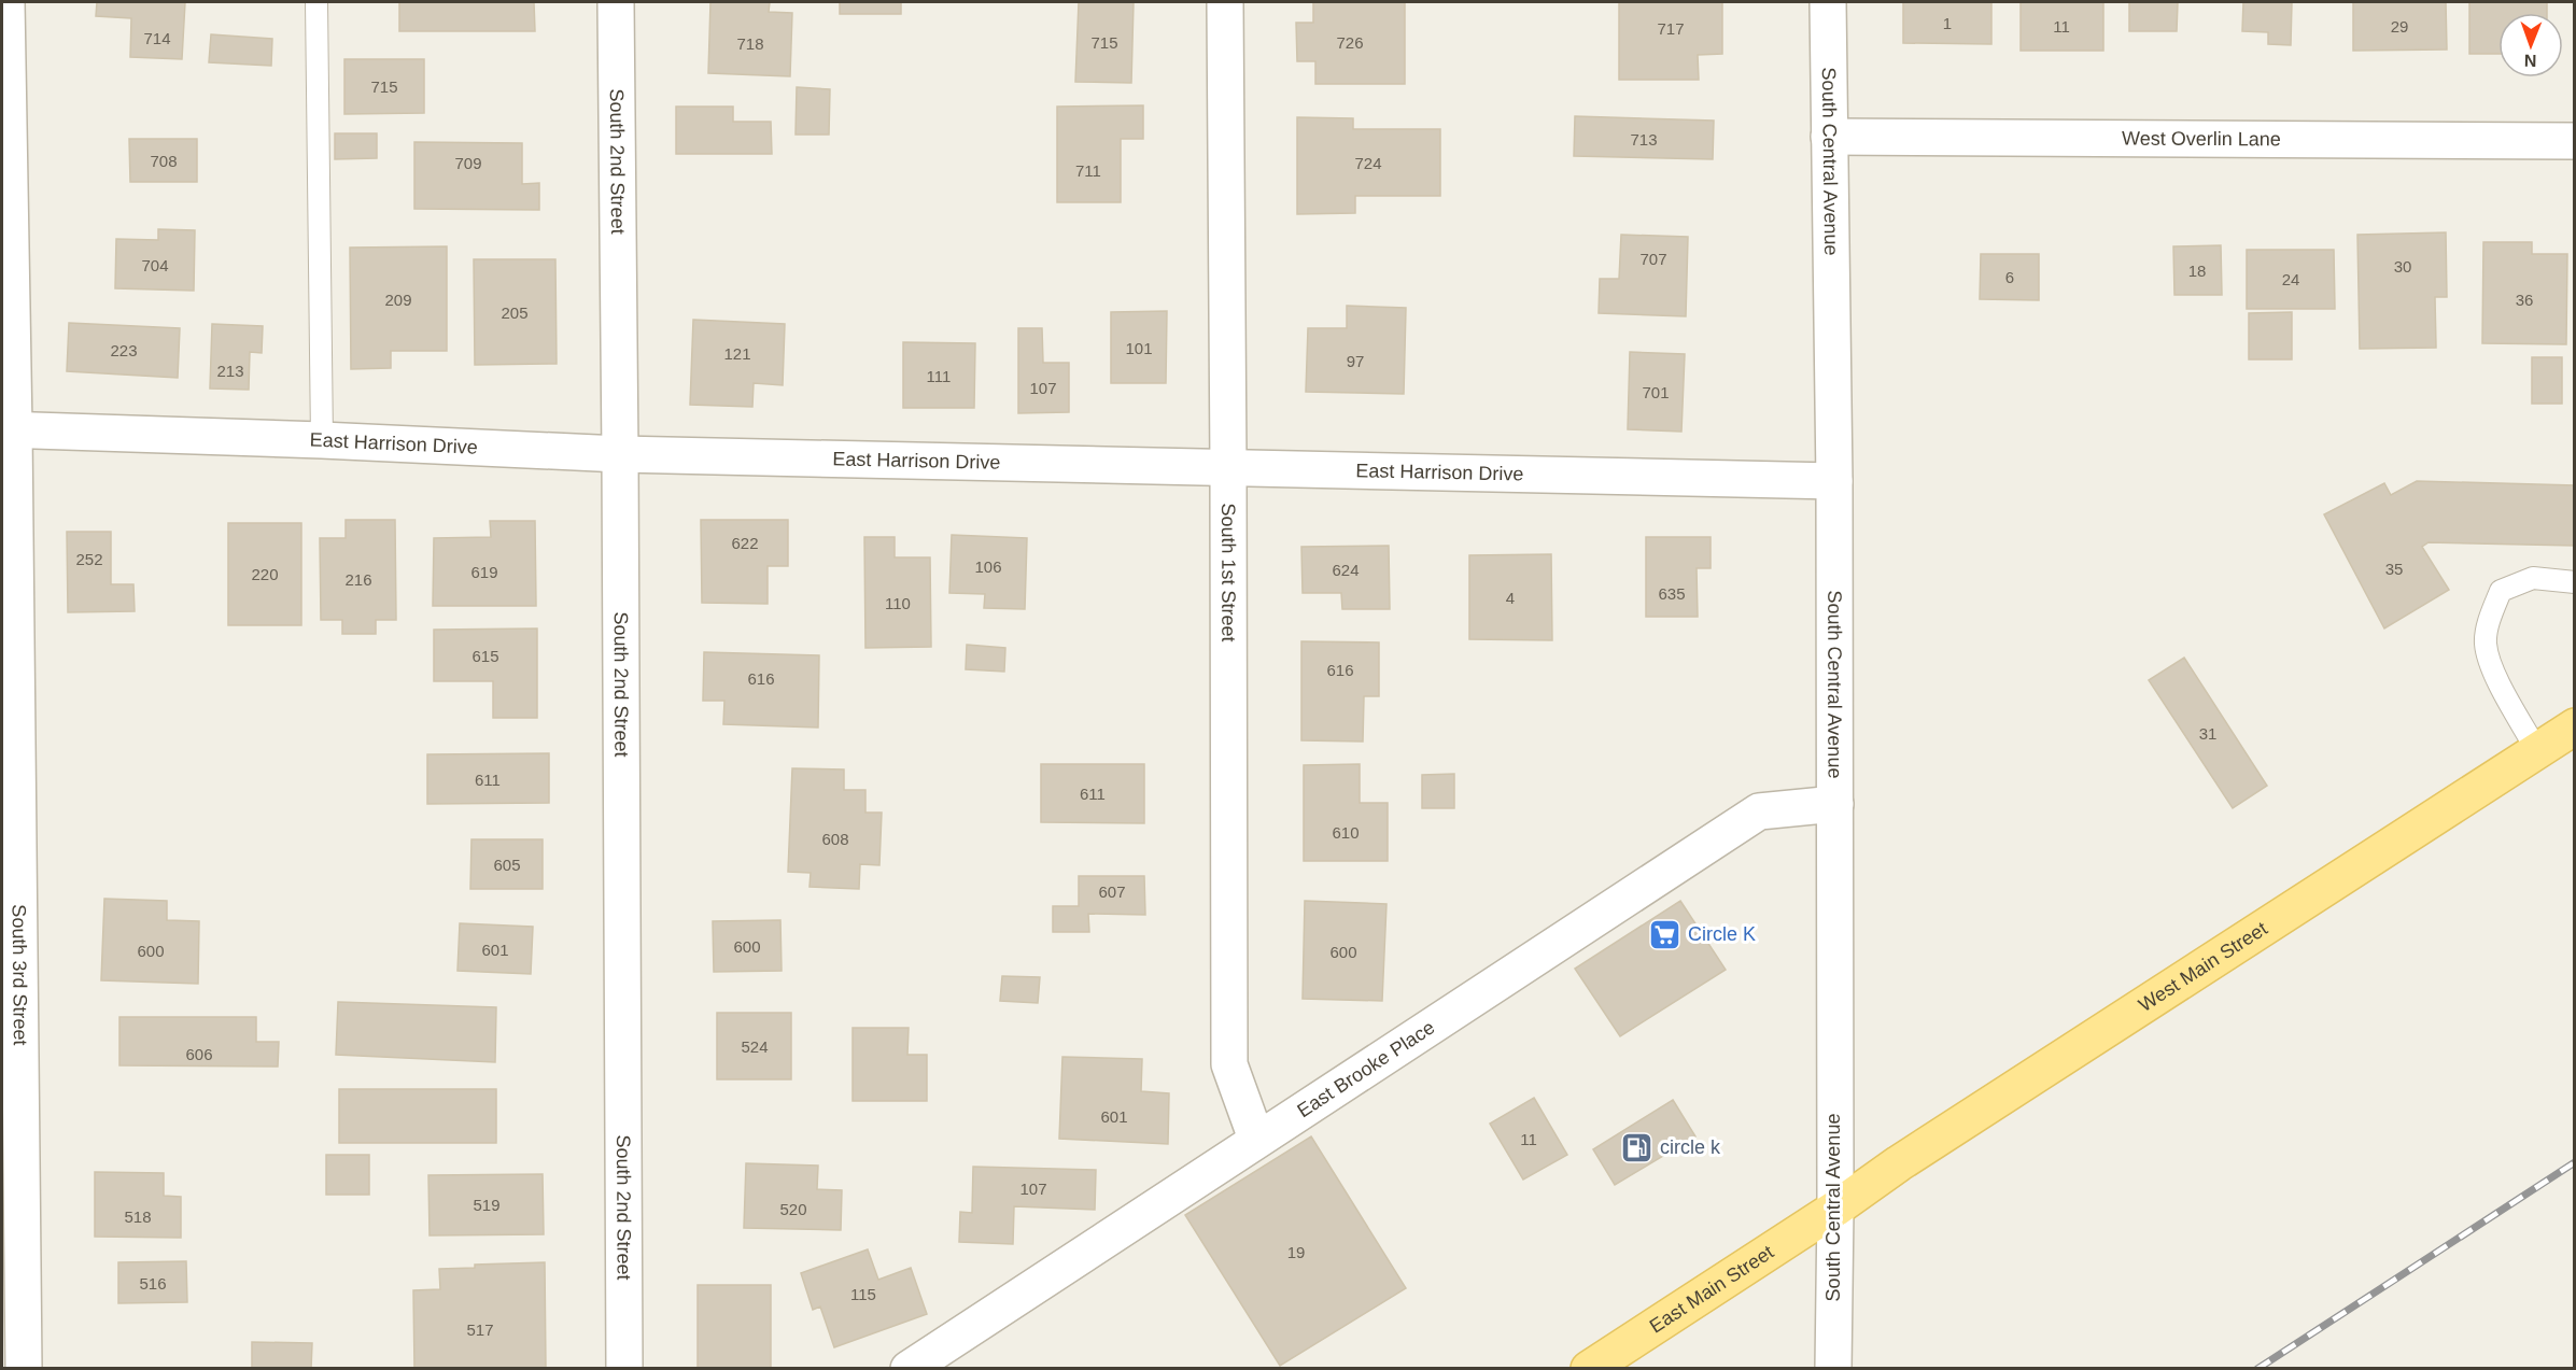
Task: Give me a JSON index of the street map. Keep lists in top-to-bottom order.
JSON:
{
  "streets": {
    "main road": ["West Main Street", "East Main Street"],
    "street": [
      "West Overlin Lane",
      "South 2nd Street",
      "South Central Avenue",
      "East Harrison Drive",
      "South 1st Street",
      "South 3rd Street",
      "East Brooke Place"
    ]
  },
  "crossings": [
    ["West Overlin Lane", "South Central Avenue"],
    ["South 2nd Street", "East Harrison Drive"],
    ["South Central Avenue", "East Harrison Drive"],
    ["South Central Avenue", "West Main Street"],
    ["South Central Avenue", "East Brooke Place"],
    ["South Central Avenue", "East Main Street"],
    ["East Harrison Drive", "South 1st Street"],
    ["East Harrison Drive", "South 3rd Street"],
    ["South 1st Street", "East Brooke Place"],
    ["West Main Street", "East Main Street"]
  ],
  "places": {
    "supermarket": ["Circle K"],
    "fuel station": ["circle k"]
  },
  "house_numbers": [
    "1",
    "11",
    "29",
    "717",
    "714",
    "715",
    "726",
    "718",
    "715",
    "713",
    "708",
    "709",
    "724",
    "711",
    "707",
    "704",
    "30",
    "18",
    "6",
    "24",
    "209",
    "36",
    "205",
    "101",
    "223",
    "121",
    "97",
    "213",
    "111",
    "107",
    "701",
    "622",
    "252",
    "106",
    "35",
    "624",
    "619",
    "220",
    "216",
    "635",
    "4",
    "110",
    "615",
    "616",
    "616",
    "31",
    "611",
    "611",
    "610",
    "608",
    "605",
    "607",
    "600",
    "601",
    "600",
    "600",
    "524",
    "606",
    "601",
    "11",
    "107",
    "519",
    "520",
    "518",
    "19",
    "516",
    "115",
    "517"
  ],
  "north": "bottom"
}
